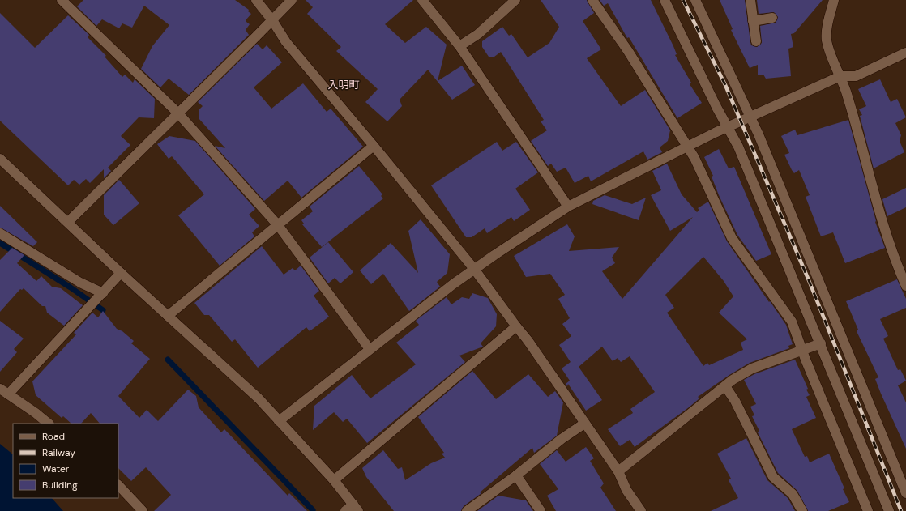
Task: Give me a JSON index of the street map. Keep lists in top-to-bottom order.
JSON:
{
  "districts": ["入明町"],
  "legend": [
    "Road",
    "Railway",
    "Water",
    "Building"
  ]
}
